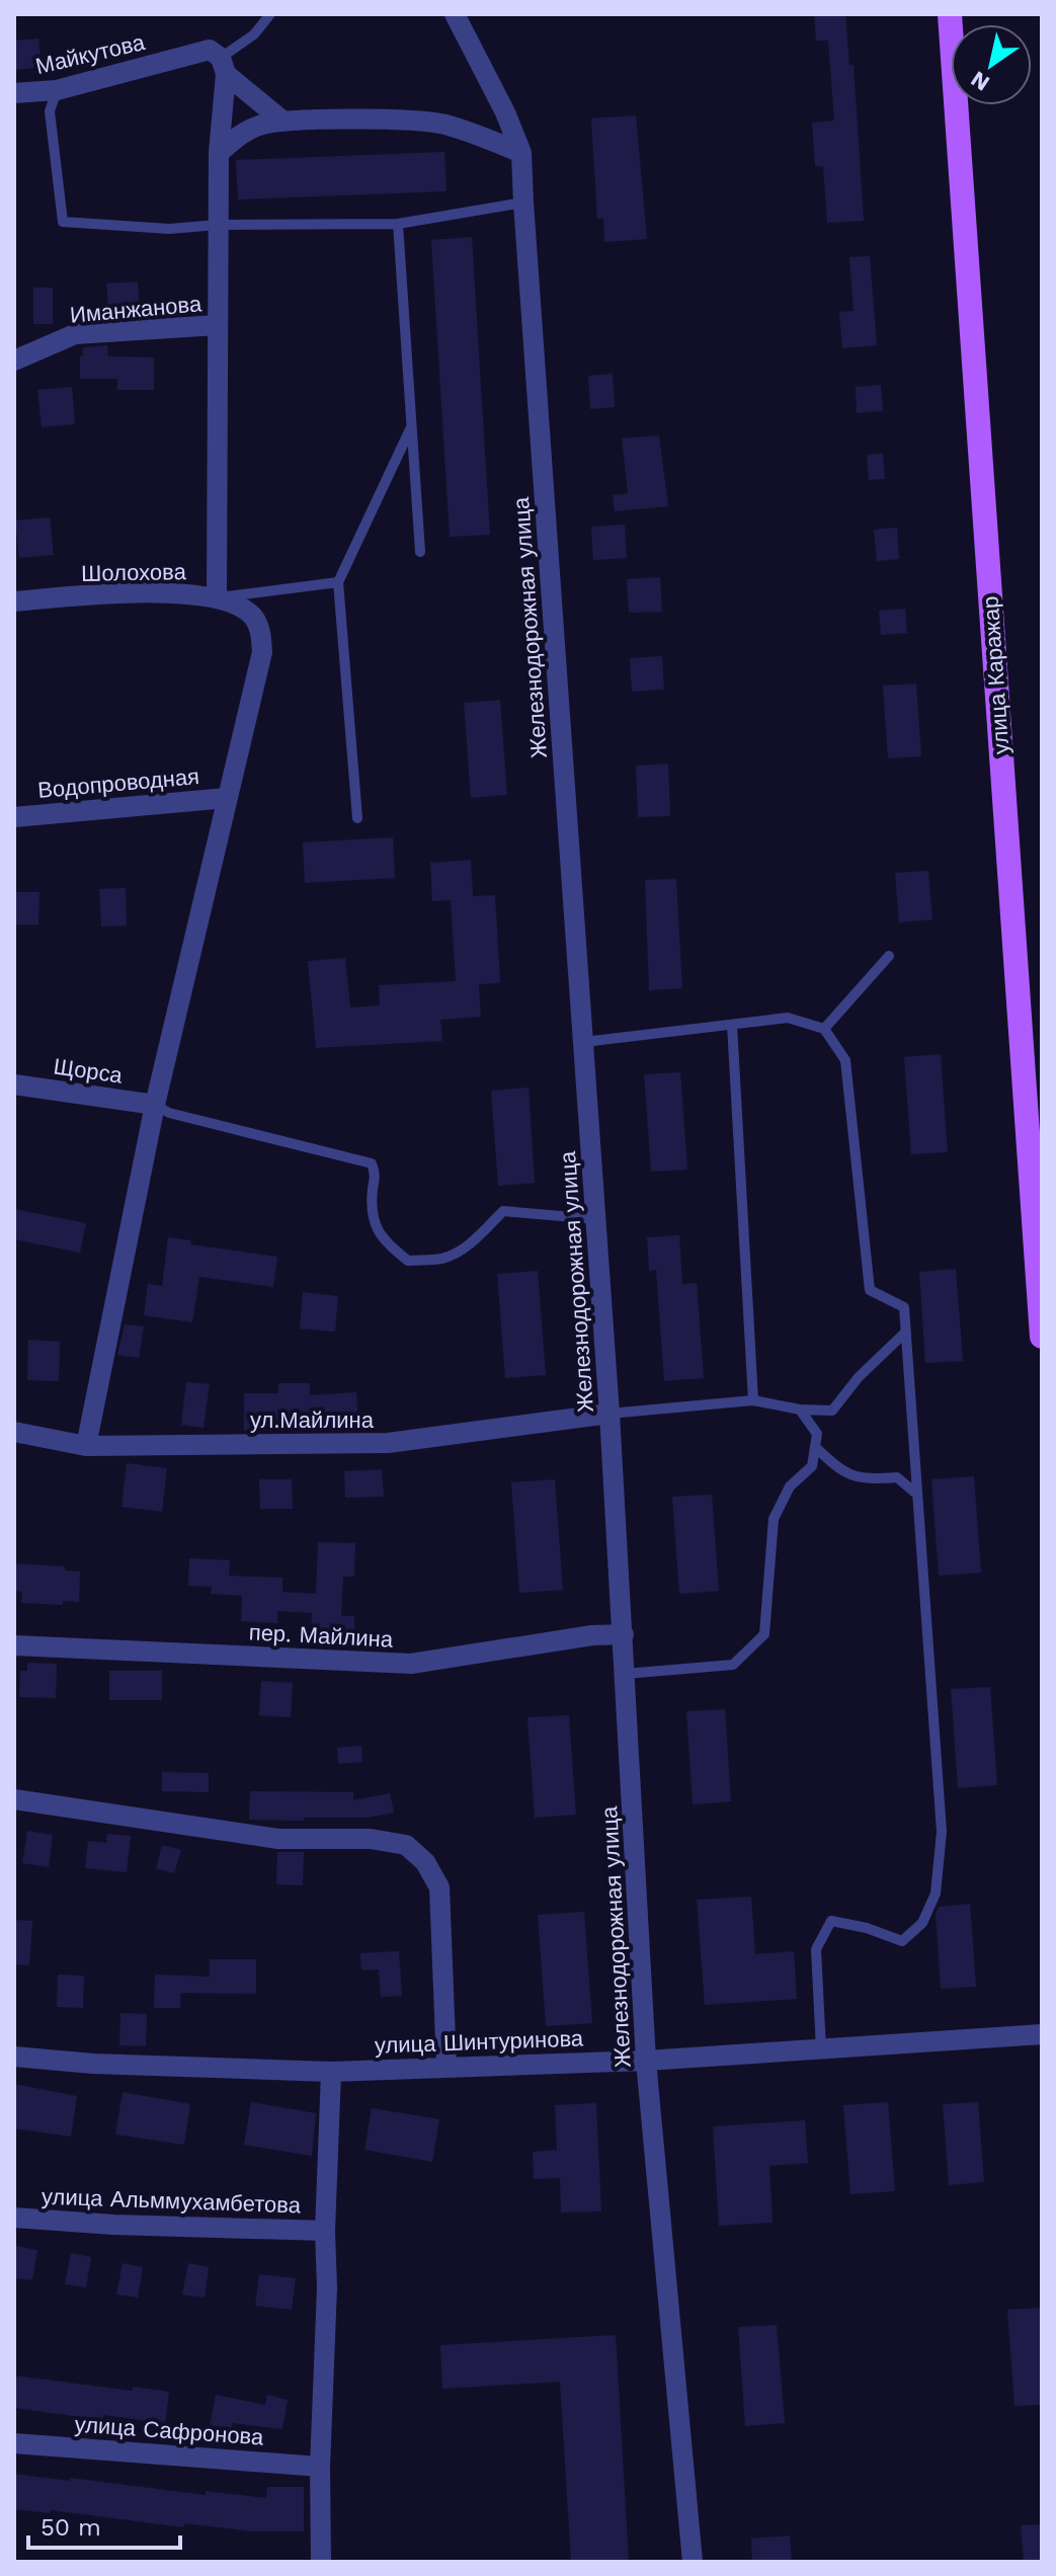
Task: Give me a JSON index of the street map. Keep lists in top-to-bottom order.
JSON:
{
  "streets": {
    "main road": ["улица Каражар"],
    "street": [
      "Майкутова",
      "Иманжанова",
      "Шолохова",
      "Железнодорожная улица",
      "Водопроводная",
      "Щорса",
      "ул.Майлина",
      "пер. Майлина",
      "улица Шинтуринова",
      "улица Альммухамбетова",
      "улица Сафронова"
    ]
  },
  "crossings": [
    ["Шолохова", "Водопроводная"],
    ["Железнодорожная улица", "ул.Майлина"],
    ["Железнодорожная улица", "пер. Майлина"],
    ["Железнодорожная улица", "улица Шинтуринова"]
  ],
  "scale_bar": "50 m",
  "north": "bottom left"
}
